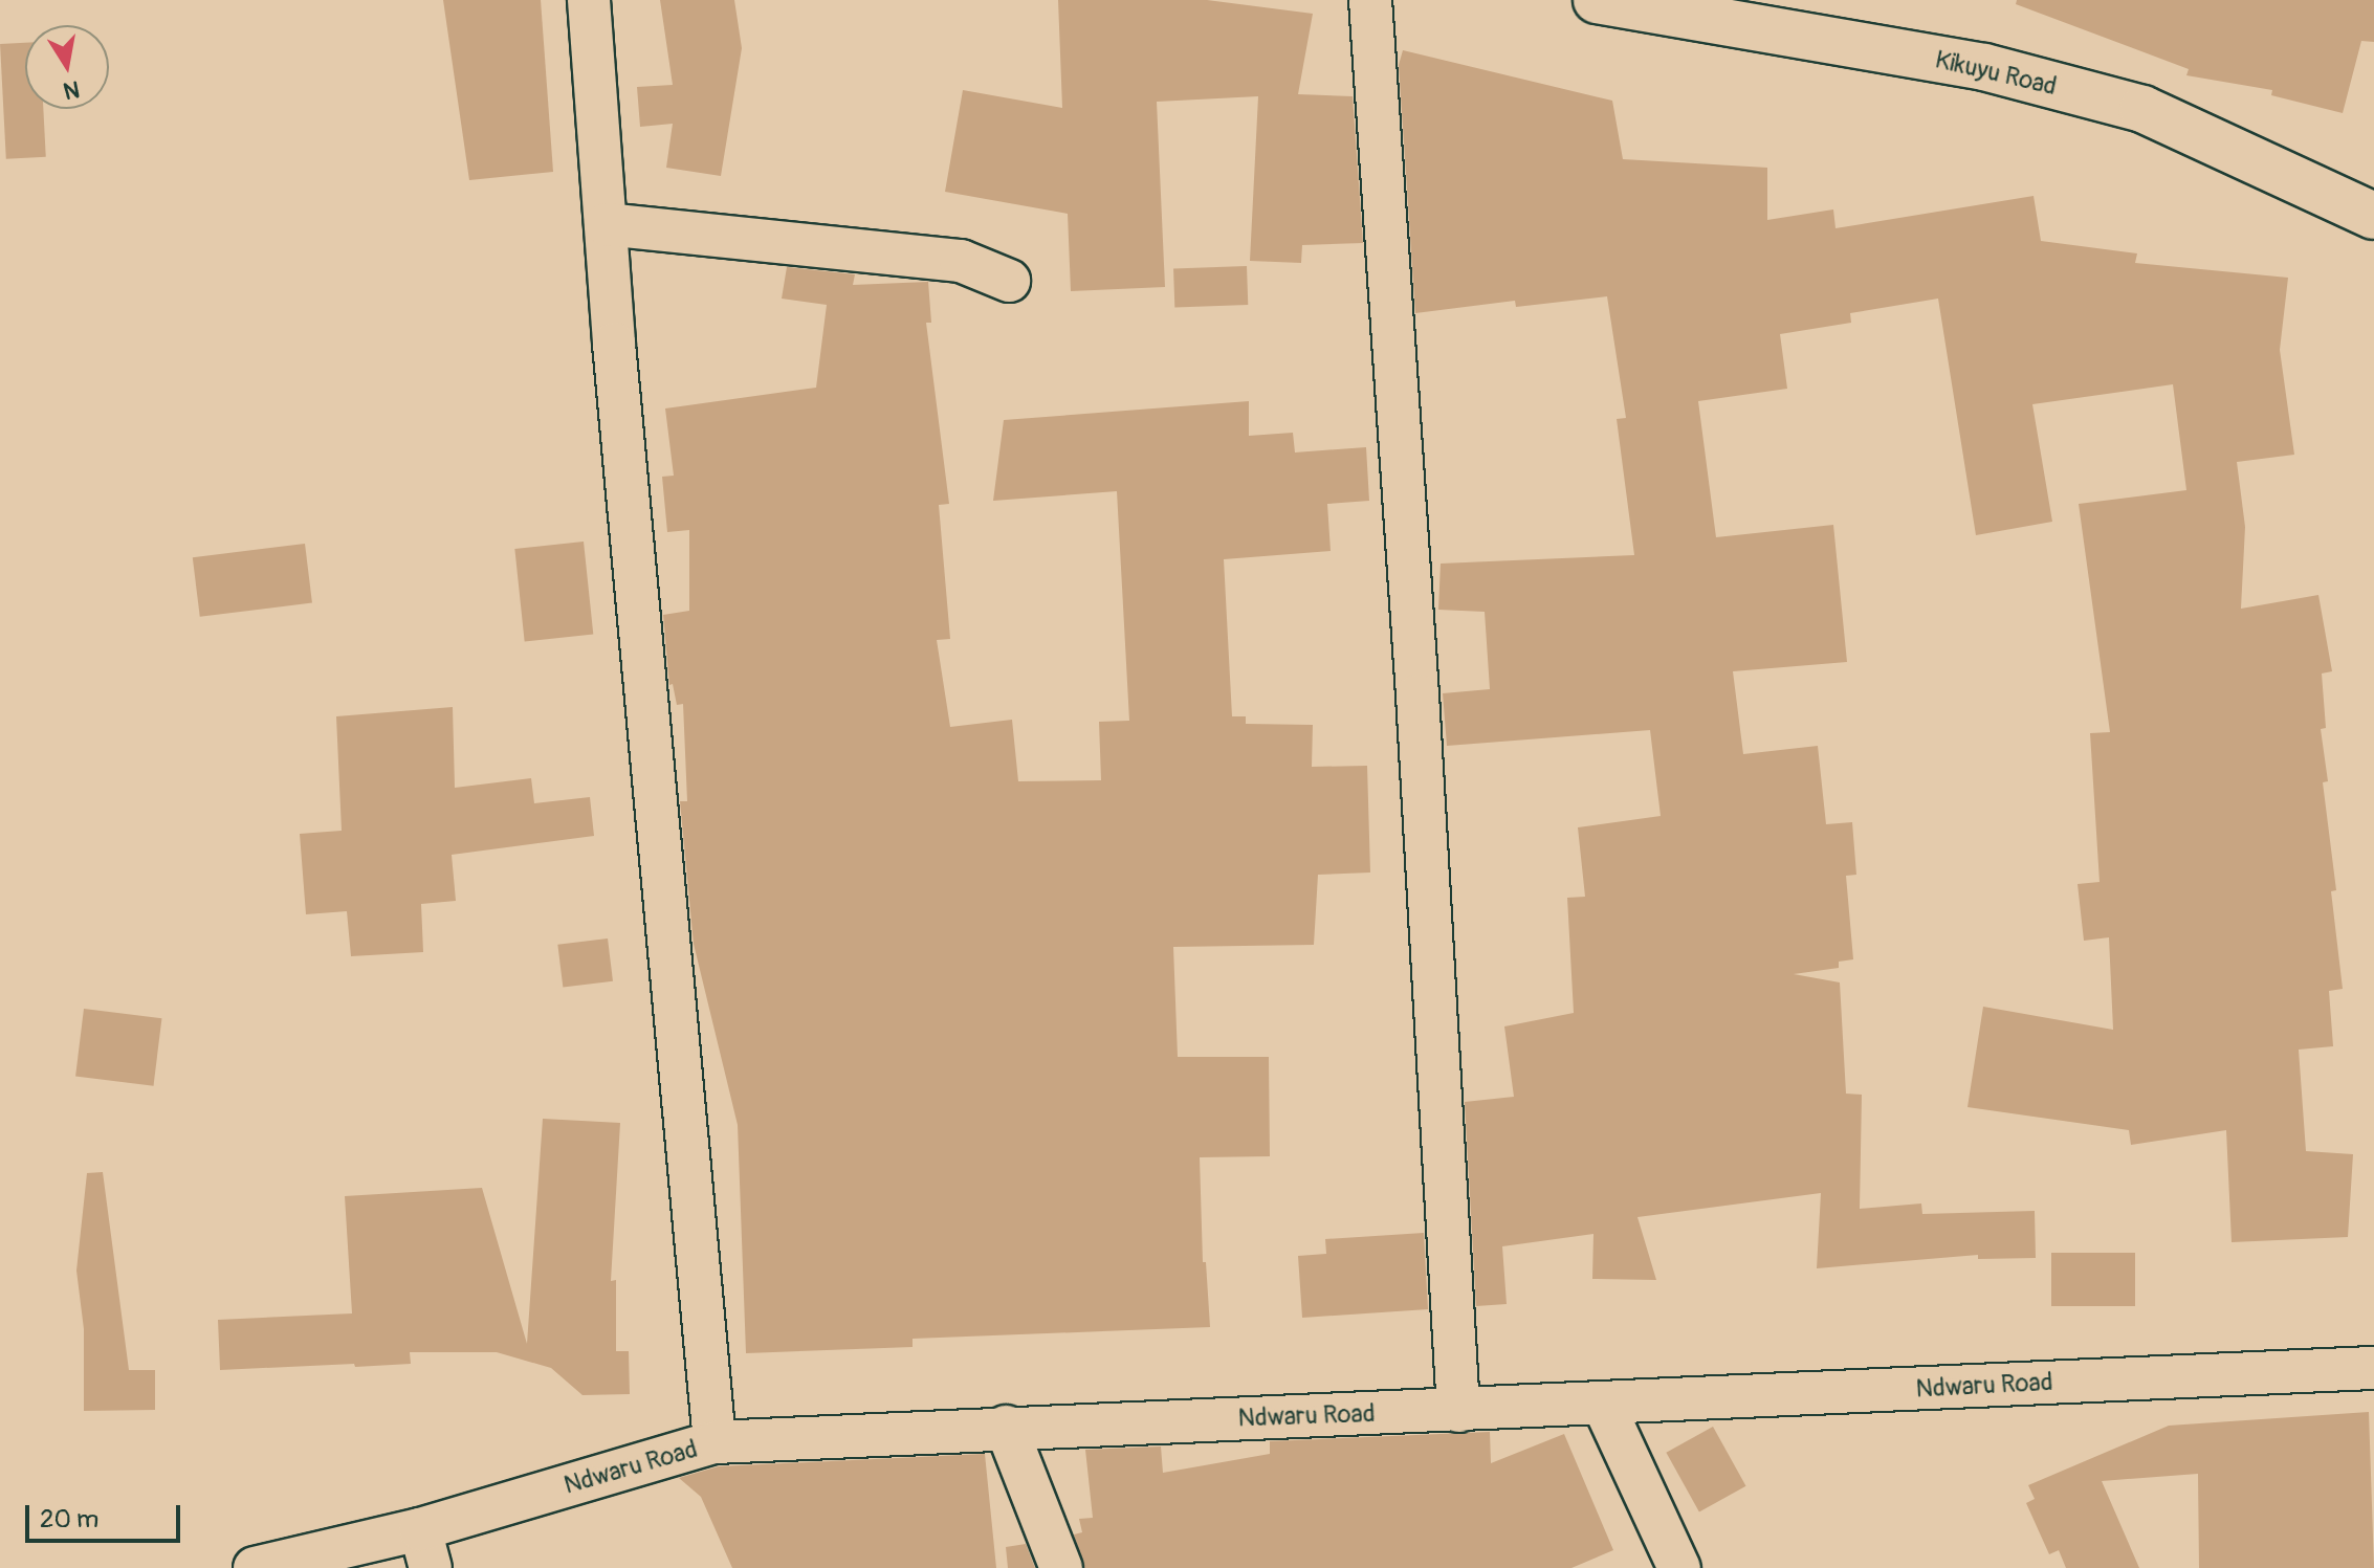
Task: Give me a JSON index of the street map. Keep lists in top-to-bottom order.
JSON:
{
  "streets": {
    "main road": ["Kikuyu Road"],
    "street": ["Ndwaru Road"]
  },
  "scale_bar": "20 m",
  "north": "bottom"
}
